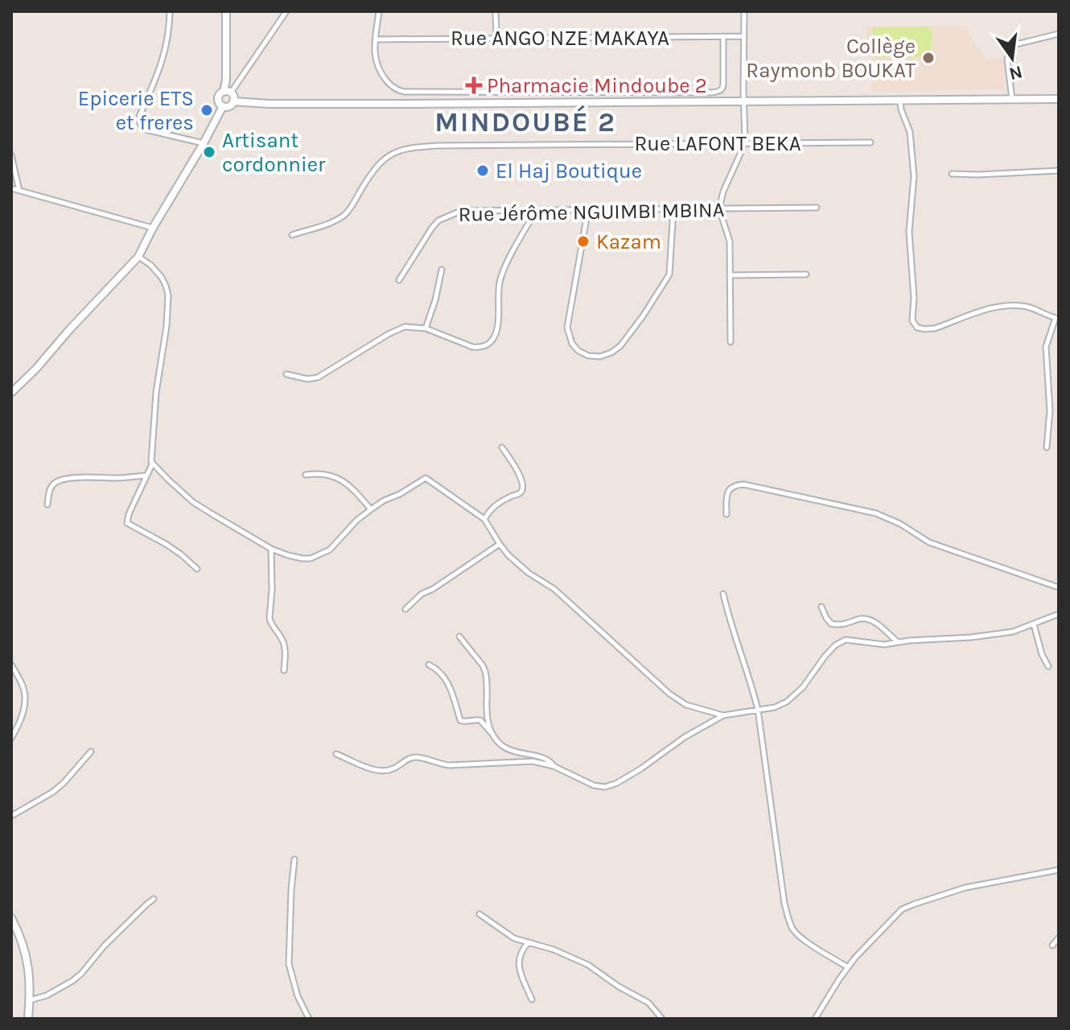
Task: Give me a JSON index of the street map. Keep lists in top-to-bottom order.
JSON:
{
  "streets": {
    "street": ["Rue ANGO NZE MAKAYA", "Rue LAFONT BEKA", "Rue Jérôme NGUIMBI MBINA"]
  },
  "districts": ["MINDOUBÉ 2"],
  "places": {
    "other": [
      "Collège Raymonb BOUKAT",
      "Epicerie ETS et freres",
      "Artisant cordonnier",
      "El Haj Boutique",
      "Kazam"
    ],
    "health": ["Pharmacie Mindoube 2"]
  },
  "north": "bottom"
}
